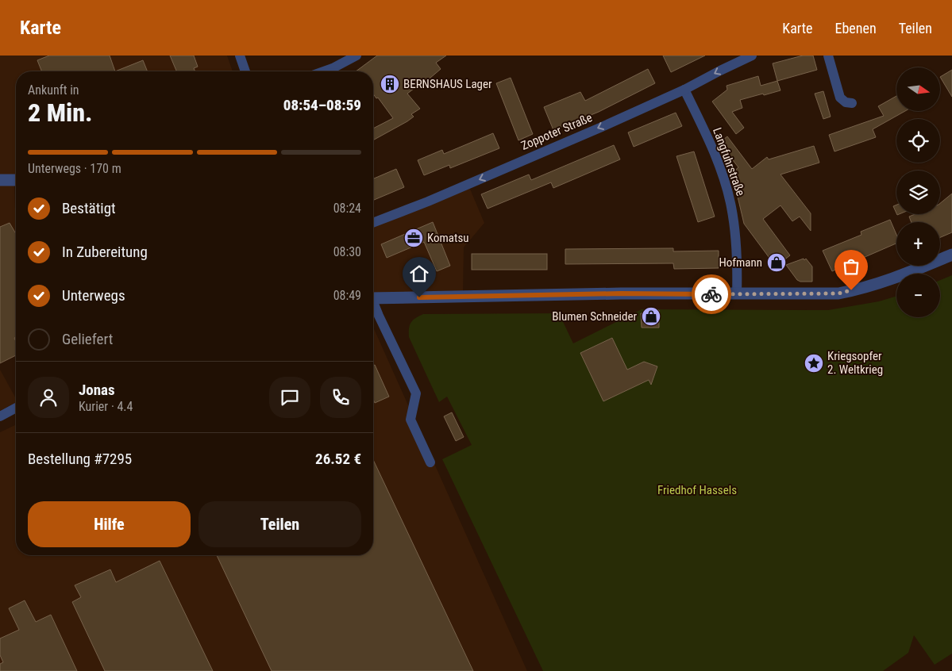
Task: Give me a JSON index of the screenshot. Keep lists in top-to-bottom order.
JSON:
{
  "streets": {
    "street": ["Zoppoter Straße", "Langfuhrstraße"]
  },
  "crossings": [
    ["Zoppoter Straße", "Langfuhrstraße"]
  ],
  "one_way": ["Zoppoter Straße"],
  "parks": ["Friedhof Hassels"],
  "places": {
    "building": ["BERNSHAUS Lager"],
    "office": ["Komatsu"],
    "shop": ["Hofmann", "Blumen Schneider"],
    "place": ["Kriegsopfer 2. Weltkrieg"]
  },
  "north": "right",
  "page": {
    "header": "Karte",
    "nav": ["Karte", "Ebenen", "Teilen"],
    "map_buttons": ["+", "−"],
    "heading": ["2 Min.", "Ankunft in", "08:54–08:59"],
    "panel": [
      "Jonas",
      "Kurier · 4.4",
      "Bestellung #7295",
      "26.52 €"
    ],
    "bar": "Unterwegs · 170 m",
    "list": [
      ["Bestätigt", "08:24"],
      ["In Zubereitung", "08:30"],
      ["Unterwegs", "08:49"],
      "Geliefert"
    ],
    "buttons": ["Hilfe", "Teilen"]
  }
}
